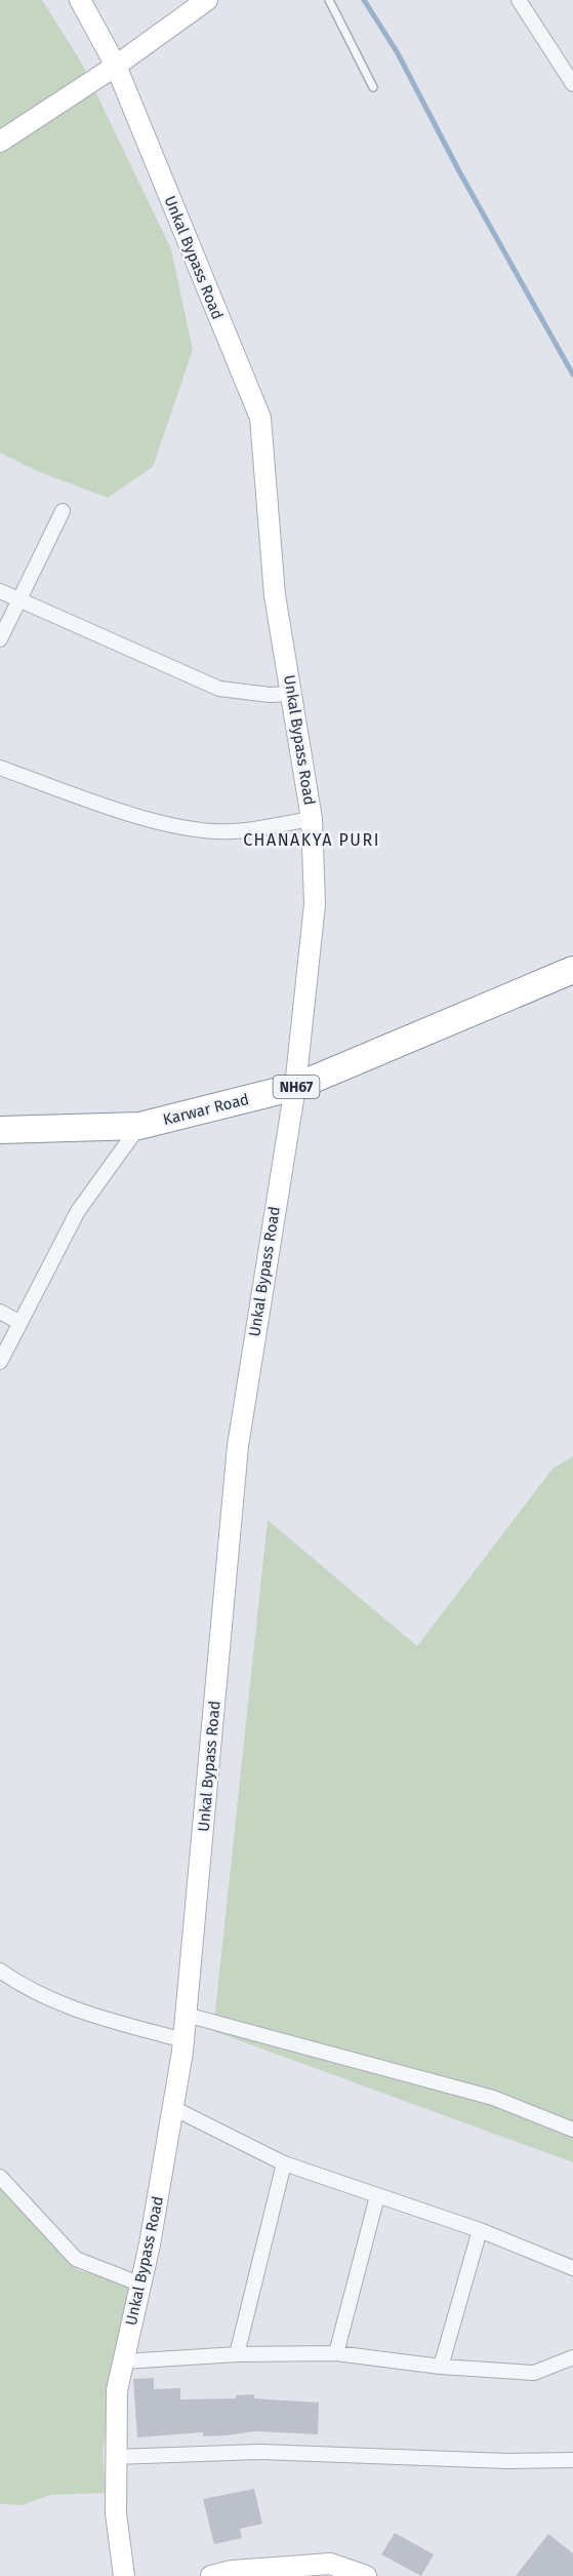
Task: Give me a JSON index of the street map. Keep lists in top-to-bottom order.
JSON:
{
  "streets": {
    "highway": ["NH67", "Karwar Road"],
    "main road": ["Unkal Bypass Road"]
  },
  "crossings": [
    ["Unkal Bypass Road", "Karwar Road"]
  ],
  "districts": ["CHANAKYA PURI"]
}
